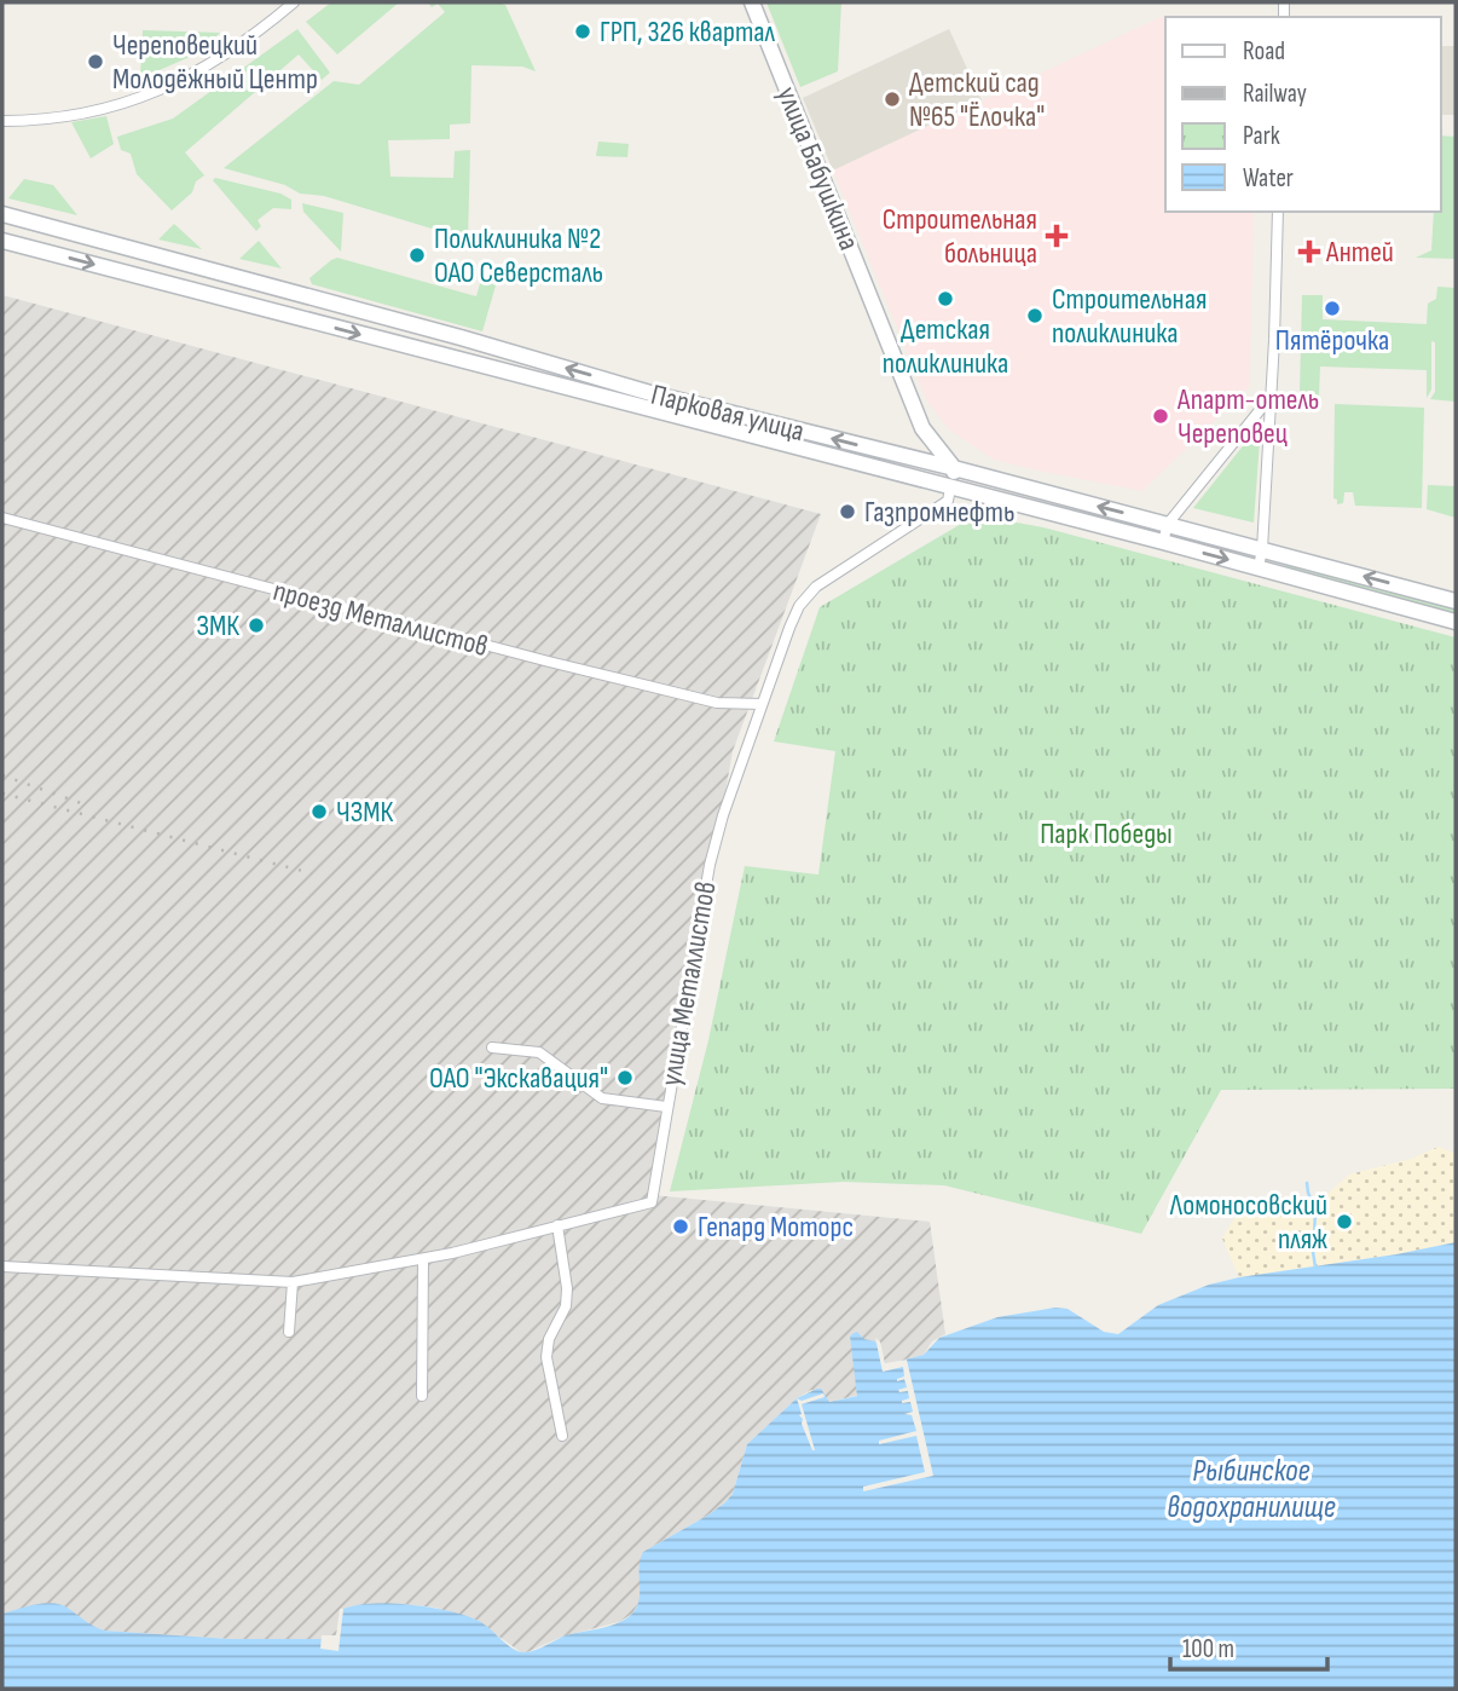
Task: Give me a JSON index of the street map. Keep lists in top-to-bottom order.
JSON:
{
  "streets": {
    "main road": ["улица Бабушкина", "Парковая улица"],
    "street": ["проезд Металлистов", "улица Металлистов"]
  },
  "crossings": [
    ["улица Бабушкина", "Парковая улица"],
    ["Парковая улица", "улица Металлистов"],
    ["проезд Металлистов", "улица Металлистов"]
  ],
  "water": ["Рыбинское водохранилище"],
  "parks": ["Парк Победы"],
  "places": {
    "other": [
      "ГРП, 326 квартал",
      "Череповецкий Молодёжный Центр",
      "Детский сад №65 \"Ёлочка\"",
      "Поликлиника №2 ОАО Северсталь",
      "Детская поликлиника",
      "Пятёрочка",
      "Строительная поликлиника",
      "Апарт-отель Череповец",
      "Газпромнефть",
      "ЗМК",
      "ЧЗМК",
      "ОАО \"Экскавация\"",
      "Ломоносовский пляж",
      "Гепард Моторс"
    ],
    "health": ["Строительная больница", "Антей"]
  },
  "legend": [
    "Road",
    "Railway",
    "Park",
    "Water"
  ],
  "scale_bar": "100 m"
}
